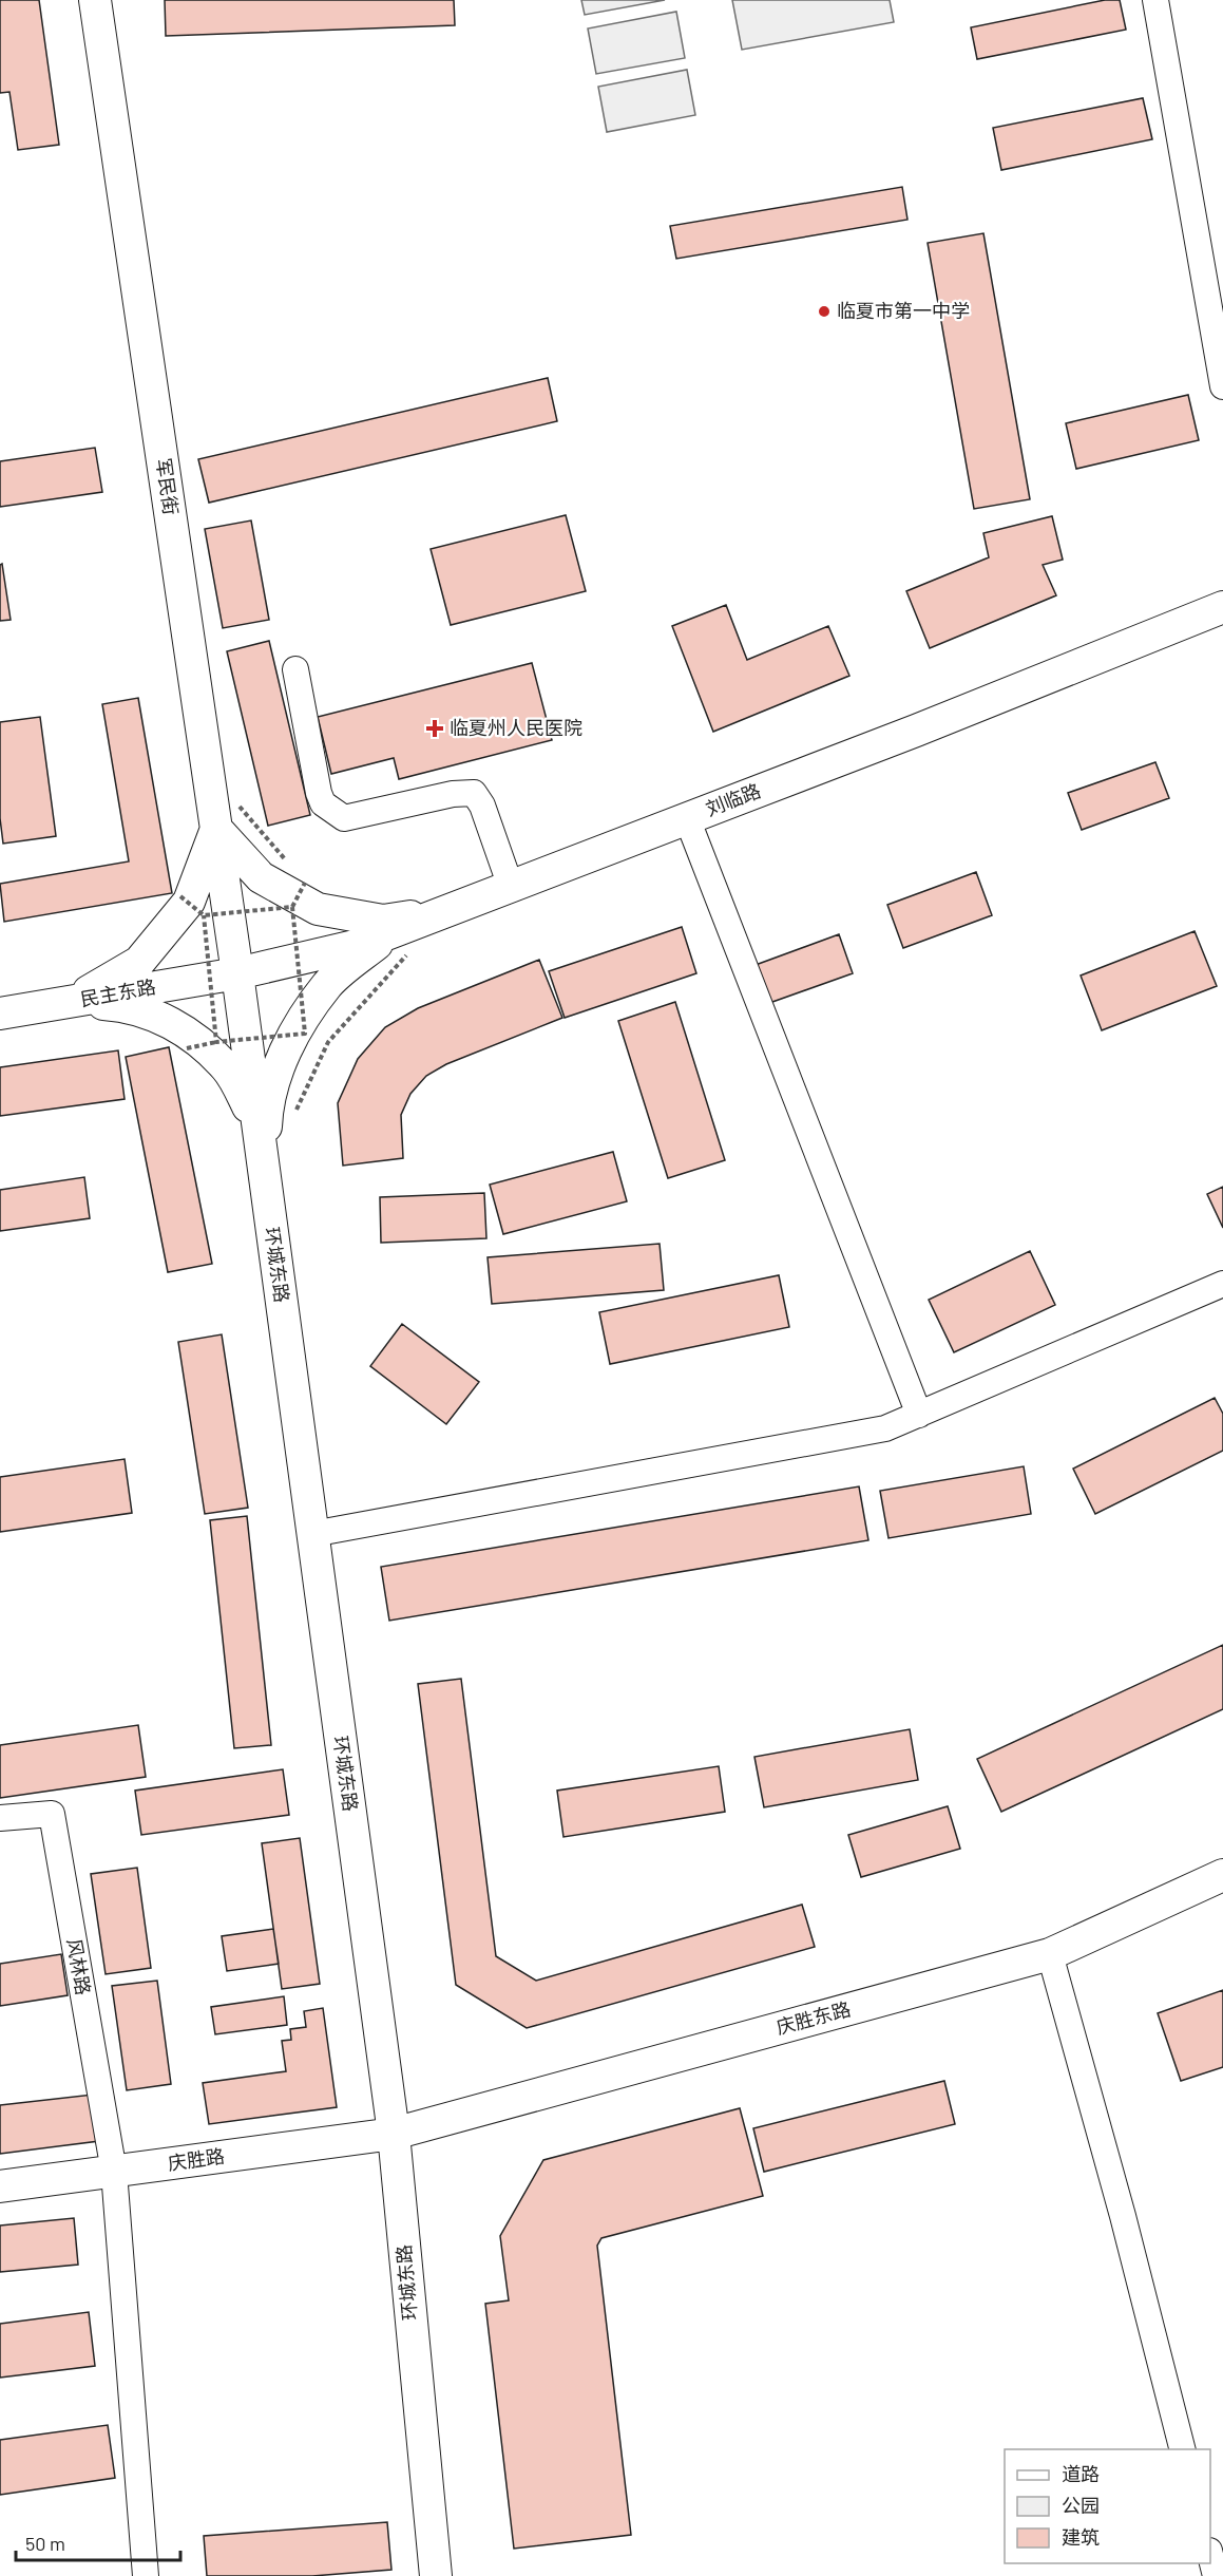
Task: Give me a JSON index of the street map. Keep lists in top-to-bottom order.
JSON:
{
  "streets": {
    "main road": [
      "军民街",
      "刘临路",
      "民主东路",
      "环城东路",
      "庆胜东路",
      "庆胜路"
    ],
    "street": ["风林路"]
  },
  "crossings": [
    ["军民街", "刘临路"],
    ["军民街", "民主东路"],
    ["军民街", "环城东路"],
    ["刘临路", "民主东路"],
    ["刘临路", "环城东路"],
    ["民主东路", "环城东路"],
    ["环城东路", "庆胜东路"],
    ["环城东路", "庆胜路"],
    ["风林路", "庆胜路"],
    ["庆胜东路", "庆胜路"]
  ],
  "places": {
    "other": ["临夏市第一中学"],
    "health": ["临夏州人民医院"]
  },
  "legend": ["道路", "公园", "建筑"],
  "scale_bar": "50 m"
}
